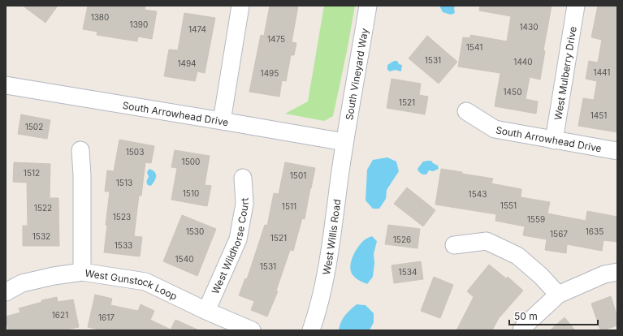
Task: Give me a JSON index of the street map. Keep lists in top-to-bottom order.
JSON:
{
  "streets": {
    "street": [
      "West Mulberry Drive",
      "South Vineyard Way",
      "South Arrowhead Drive",
      "West Willis Road",
      "West Wildhorse Court",
      "West Gunstock Loop"
    ]
  },
  "crossings": [
    ["West Mulberry Drive", "South Arrowhead Drive"],
    ["South Vineyard Way", "South Arrowhead Drive"],
    ["South Vineyard Way", "West Willis Road"],
    ["South Arrowhead Drive", "West Willis Road"],
    ["West Wildhorse Court", "West Gunstock Loop"]
  ],
  "house_numbers": [
    "1380",
    "1390",
    "1430",
    "1474",
    "1475",
    "1541",
    "1531",
    "1440",
    "1494",
    "1441",
    "1495",
    "1450",
    "1521",
    "1451",
    "1502",
    "1503",
    "1500",
    "1512",
    "1501",
    "1513",
    "1510",
    "1543",
    "1551",
    "1511",
    "1522",
    "1523",
    "1559",
    "1530",
    "1635",
    "1567",
    "1532",
    "1521",
    "1526",
    "1533",
    "1540",
    "1531",
    "1534",
    "1621",
    "1617"
  ],
  "scale_bar": "50 m"
}
